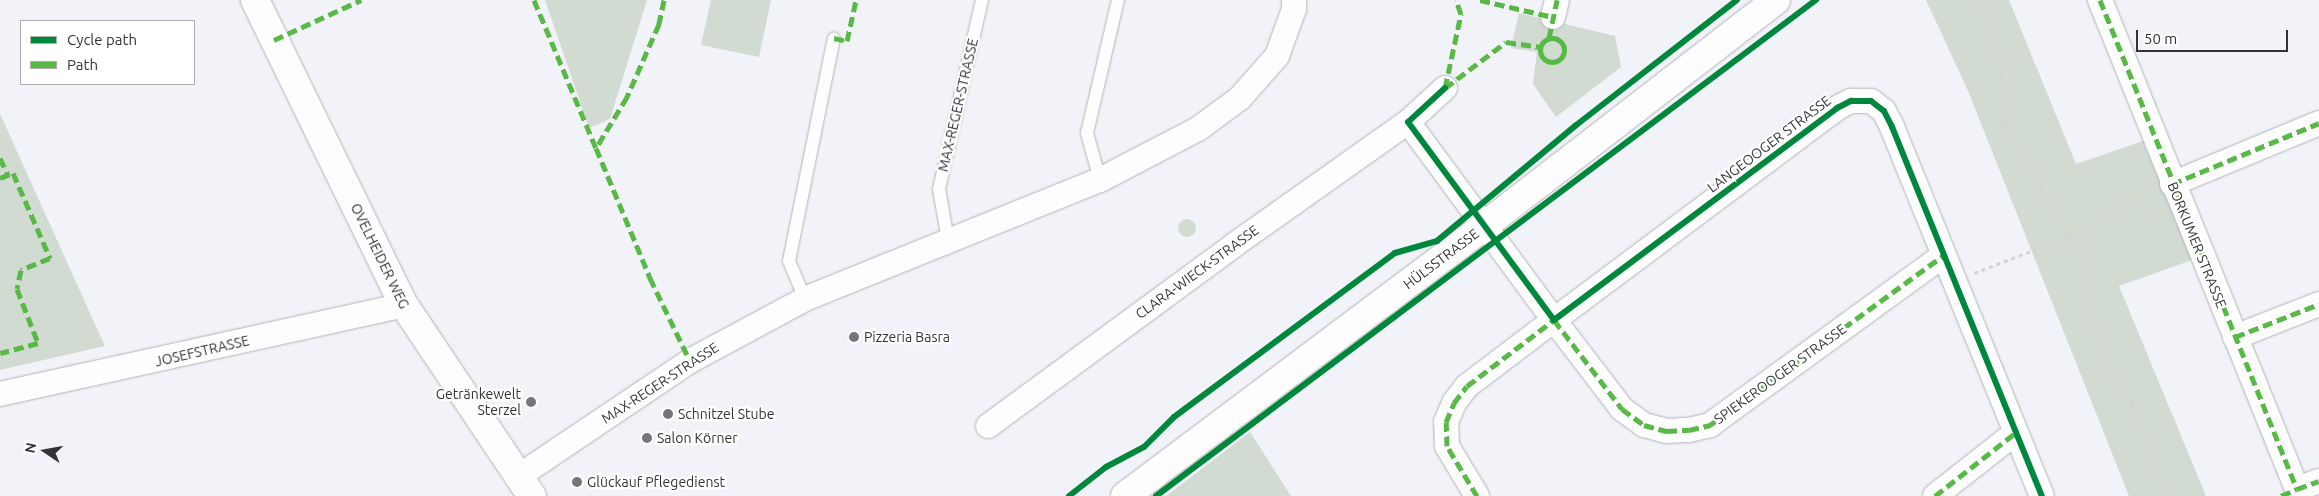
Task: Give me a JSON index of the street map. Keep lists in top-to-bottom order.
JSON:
{
  "streets": {
    "street": [
      "MAX-REGER-STRASSE",
      "LANGEOOGER STRASSE",
      "BORKUMER STRASSE",
      "OVELHEIDER WEG",
      "HÜLSSTRASSE",
      "CLARA-WIECK-STRASSE",
      "JOSEFSTRASSE",
      "SPIEKEROOGER STRASSE"
    ]
  },
  "crossings": [
    ["MAX-REGER-STRASSE", "OVELHEIDER WEG"],
    ["LANGEOOGER STRASSE", "SPIEKEROOGER STRASSE"],
    ["OVELHEIDER WEG", "JOSEFSTRASSE"]
  ],
  "places": [
    "Pizzeria Basra",
    "Getränkewelt Sterzel",
    "Schnitzel Stube",
    "Salon Körner",
    "Glückauf Pflegedienst"
  ],
  "legend": ["Cycle path", "Path"],
  "scale_bar": "50 m",
  "north": "left"
}
